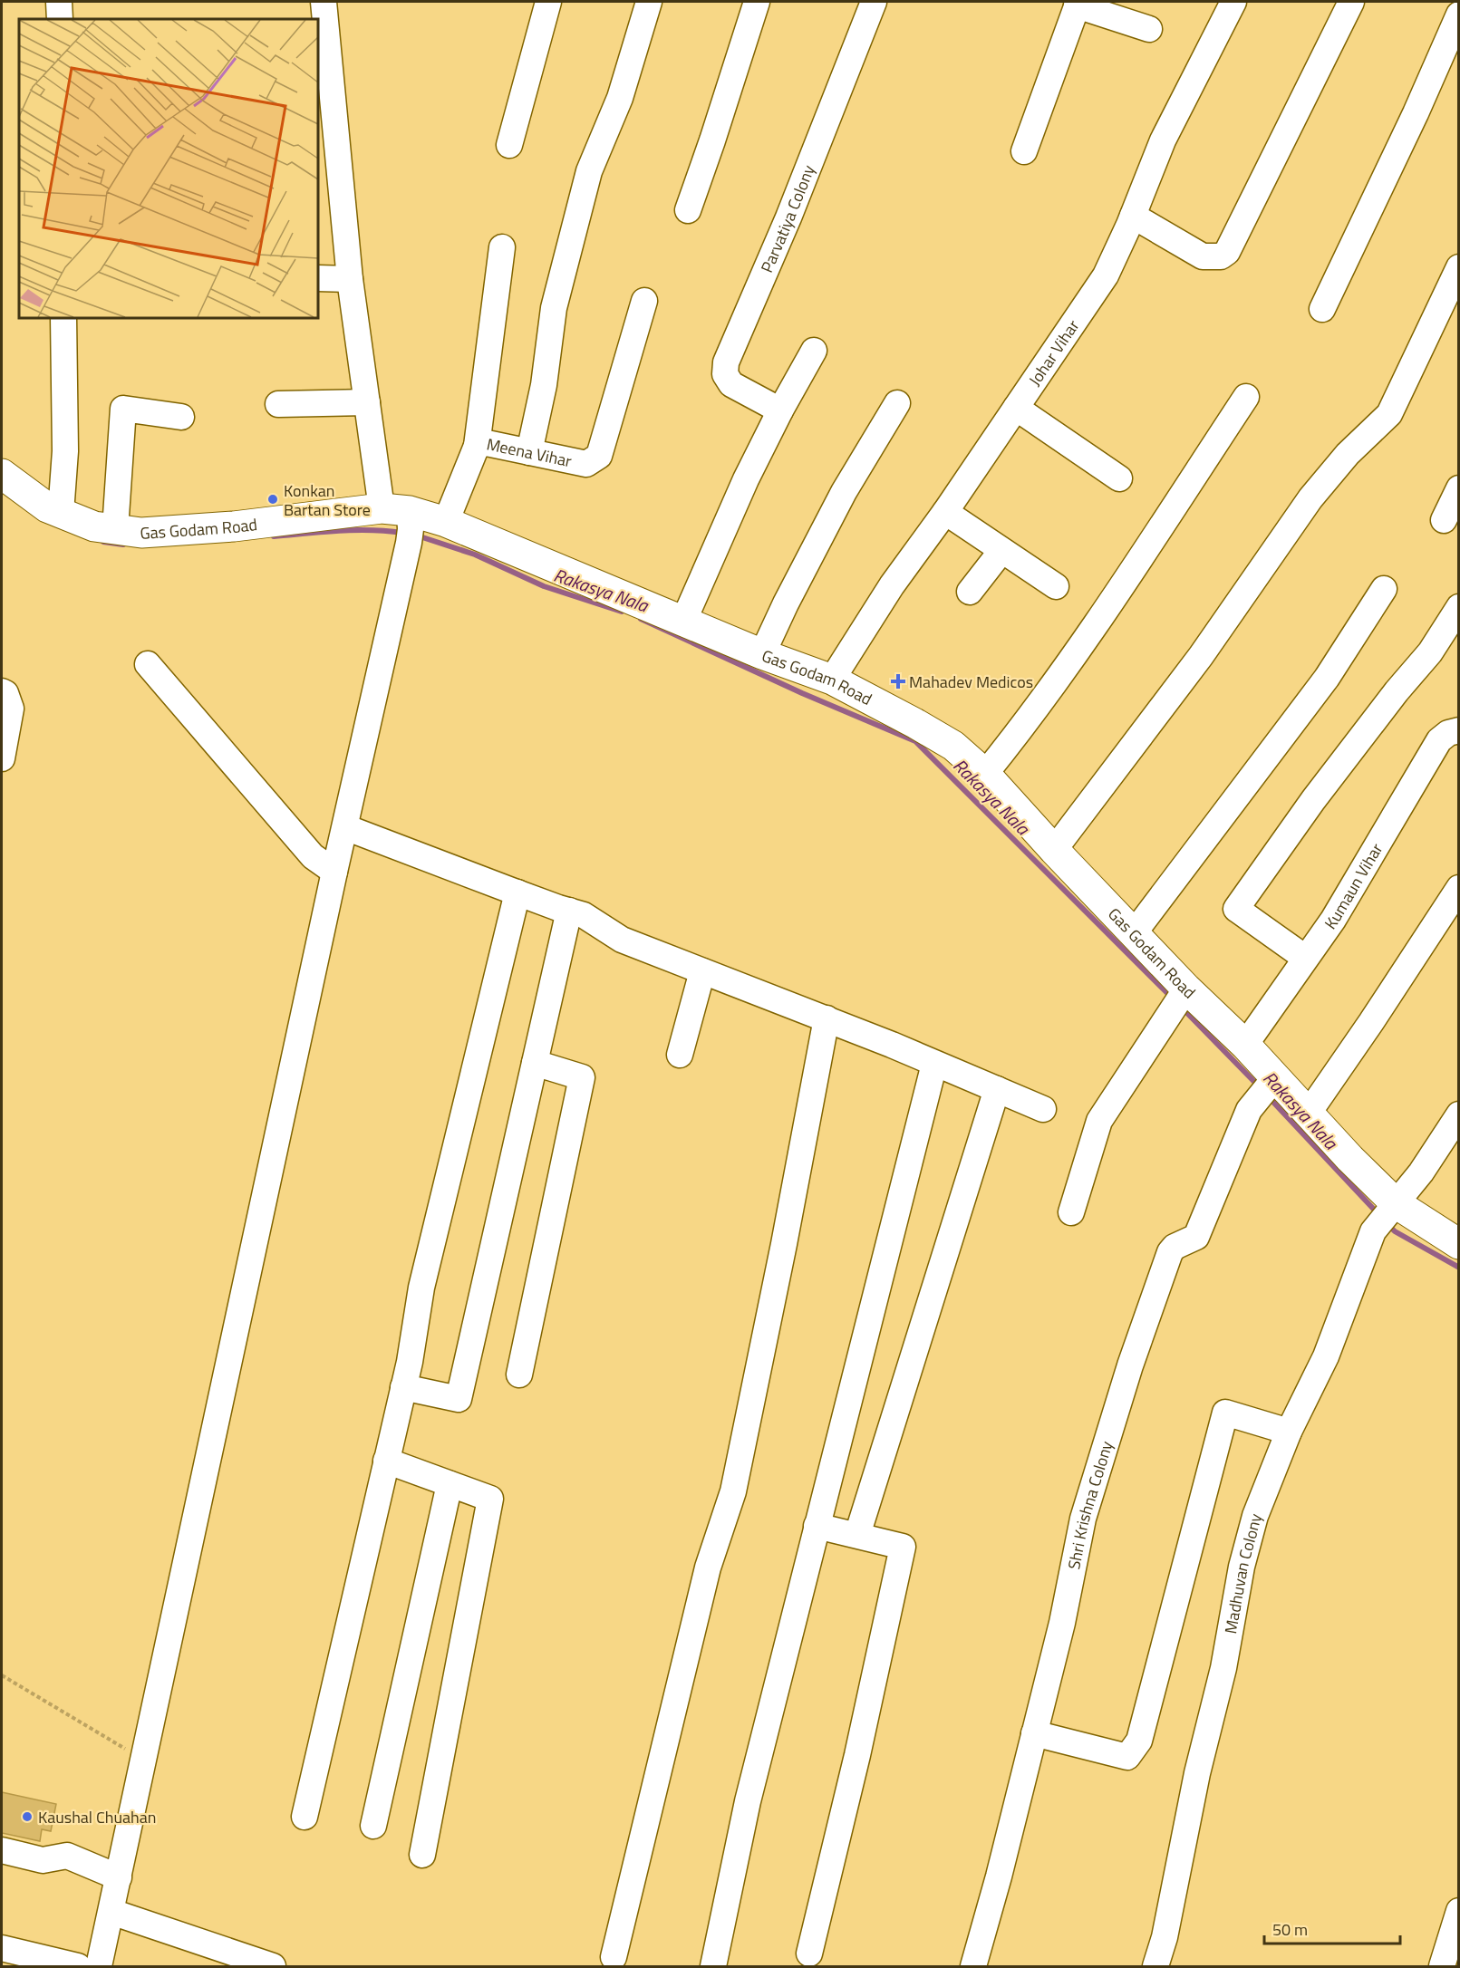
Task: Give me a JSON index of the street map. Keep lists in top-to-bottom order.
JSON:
{
  "streets": {
    "main road": ["Gas Godam Road"],
    "street": [
      "Parvatiya Colony",
      "Johar Vihar",
      "Meena Vihar",
      "Kumaun Vihar",
      "Shri Krishna Colony",
      "Madhuvan Colony"
    ]
  },
  "crossings": [
    ["Johar Vihar", "Gas Godam Road"],
    ["Meena Vihar", "Gas Godam Road"],
    ["Gas Godam Road", "Kumaun Vihar"],
    ["Gas Godam Road", "Shri Krishna Colony"],
    ["Gas Godam Road", "Madhuvan Colony"]
  ],
  "water": ["Rakasya Nala"],
  "places": {
    "other": ["Konkan Bartan Store", "Kaushal Chuahan"],
    "health": ["Mahadev Medicos"]
  },
  "scale_bar": "50 m"
}
